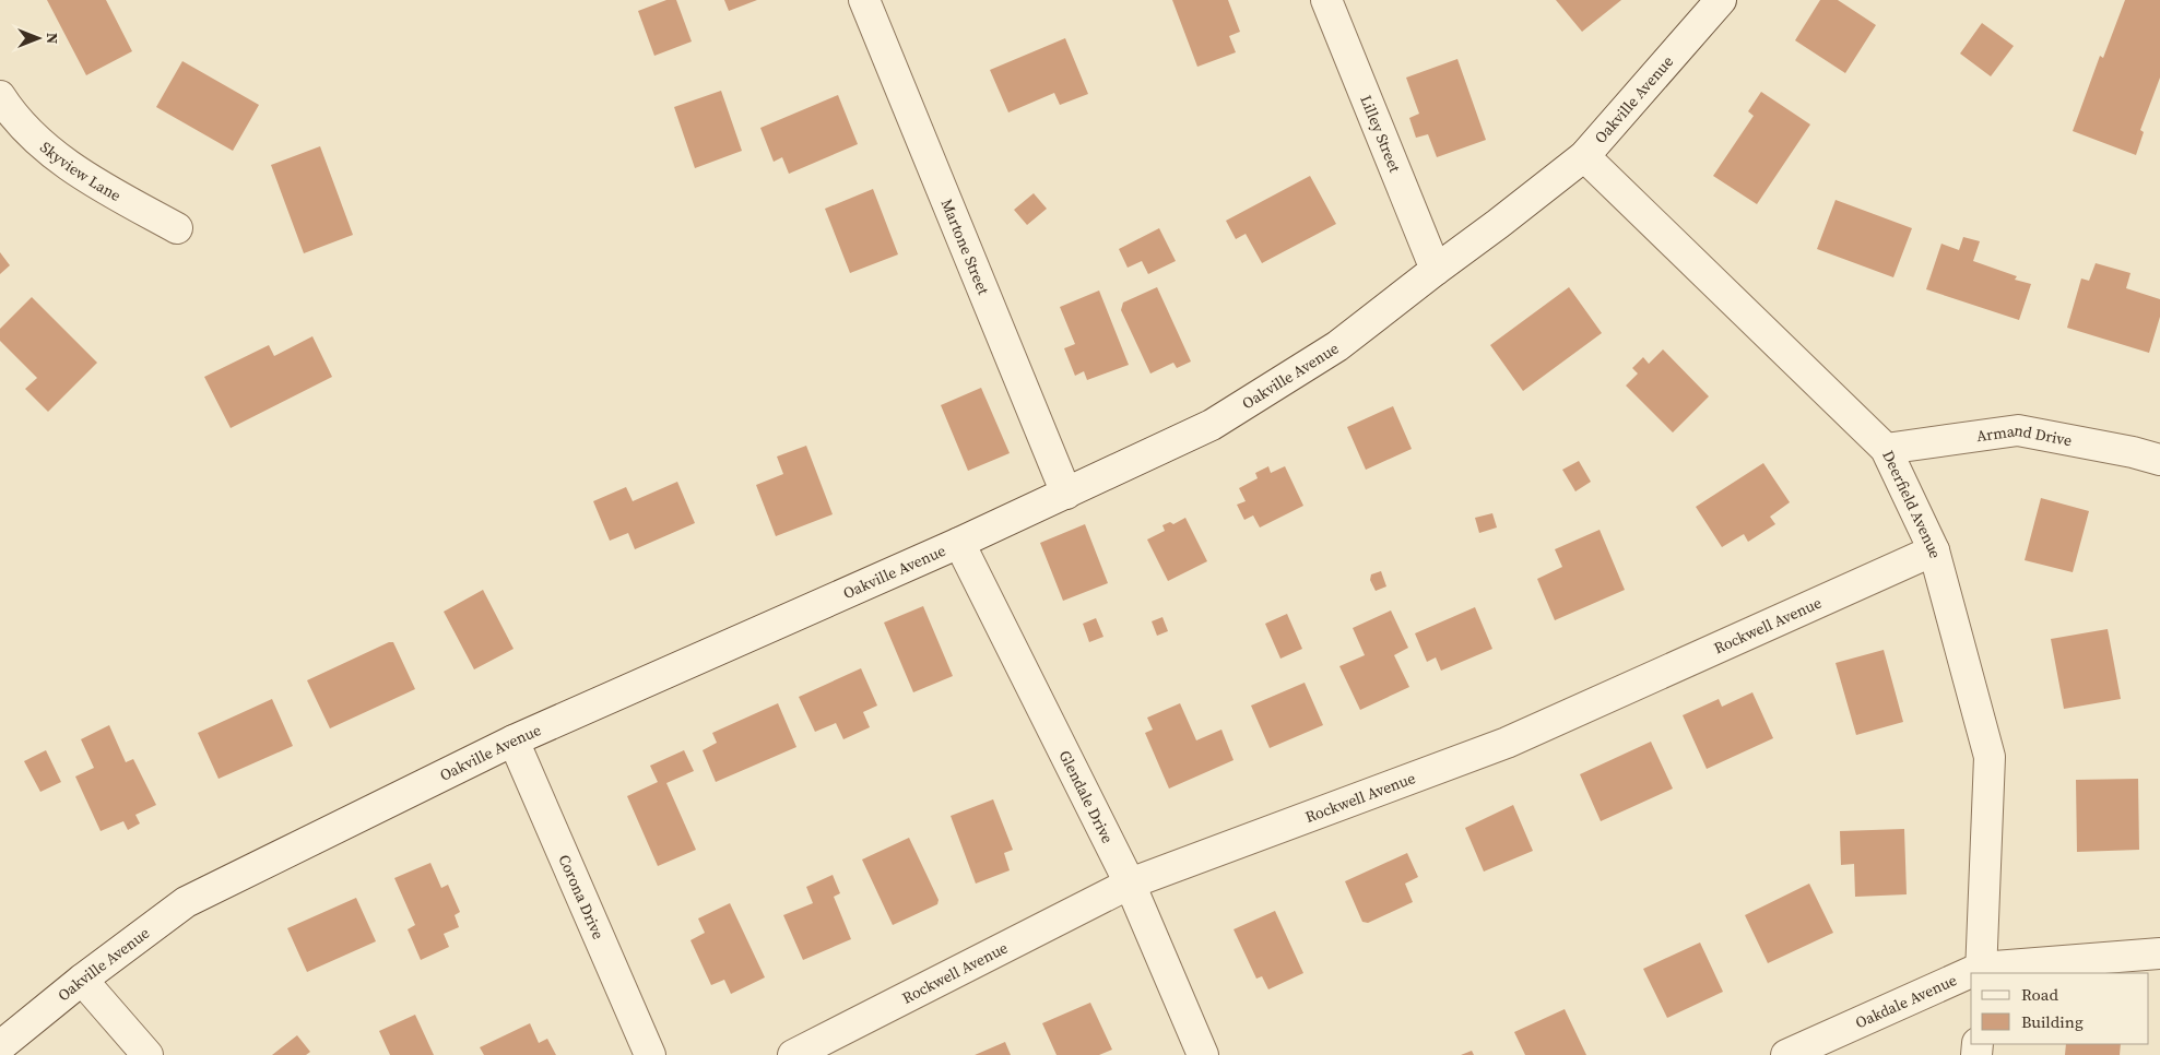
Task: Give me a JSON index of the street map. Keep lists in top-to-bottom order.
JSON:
{
  "streets": {
    "street": [
      "Oakville Avenue",
      "Lilley Street",
      "Skyview Lane",
      "Martone Street",
      "Armand Drive",
      "Deerfield Avenue",
      "Rockwell Avenue",
      "Glendale Drive",
      "Corona Drive",
      "Oakdale Avenue"
    ]
  },
  "crossings": [
    ["Oakville Avenue", "Lilley Street"],
    ["Oakville Avenue", "Martone Street"],
    ["Oakville Avenue", "Deerfield Avenue"],
    ["Oakville Avenue", "Glendale Drive"],
    ["Oakville Avenue", "Corona Drive"],
    ["Armand Drive", "Deerfield Avenue"],
    ["Deerfield Avenue", "Rockwell Avenue"],
    ["Deerfield Avenue", "Oakdale Avenue"],
    ["Rockwell Avenue", "Glendale Drive"]
  ],
  "legend": ["Road", "Building"],
  "north": "right"
}
